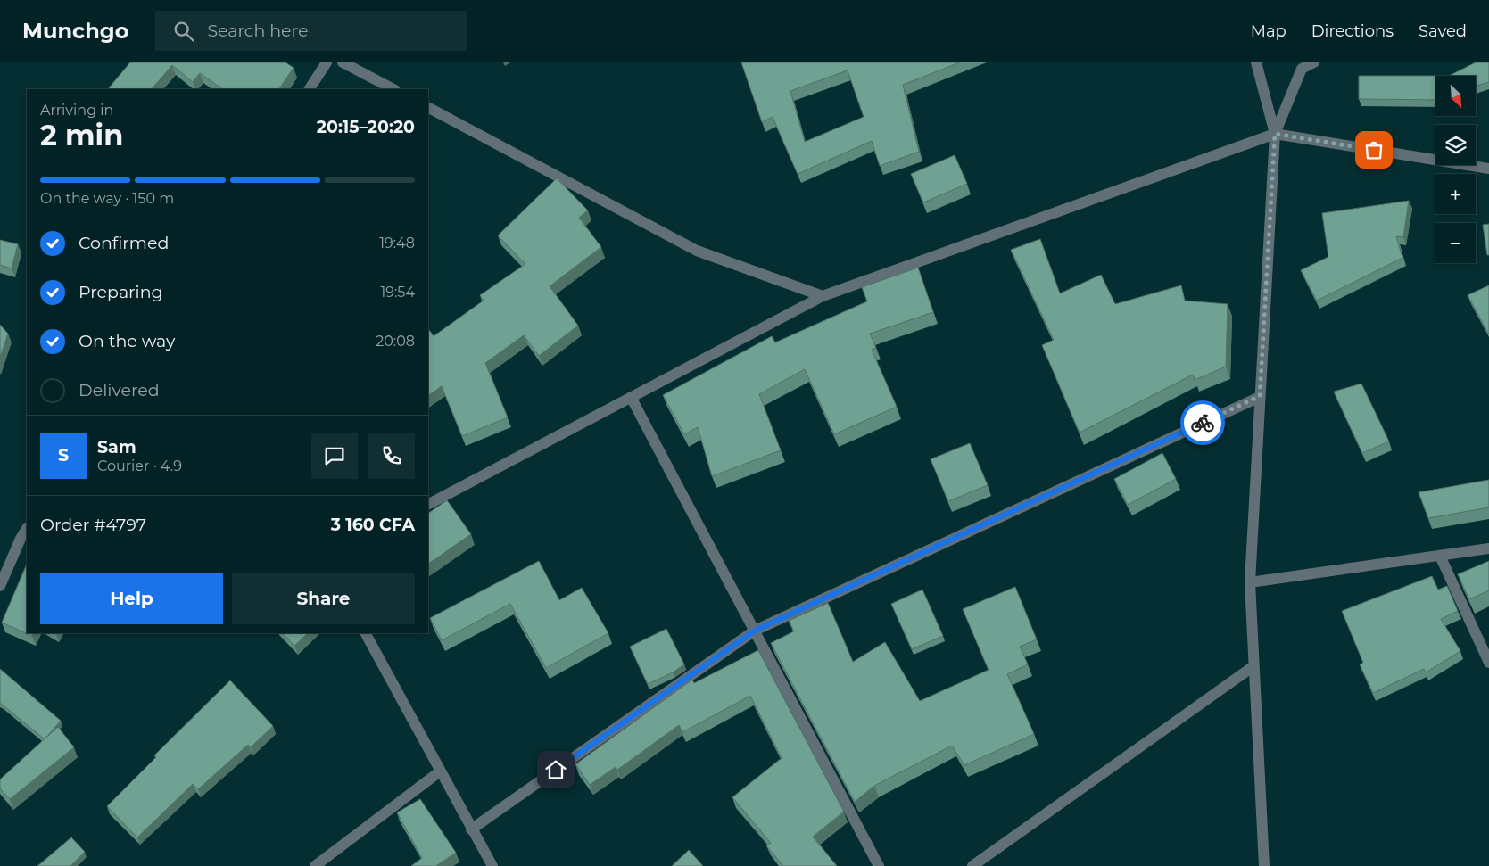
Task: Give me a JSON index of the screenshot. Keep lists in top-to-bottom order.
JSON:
{
  "north": "bottom right",
  "page": {
    "header": "Munchgo",
    "search": "Search here",
    "nav": ["Map", "Directions", "Saved"],
    "map_buttons": ["+", "−"],
    "heading": ["2 min", "Arriving in", "20:15–20:20"],
    "panel": [
      "Sam",
      "Courier · 4.9",
      "Order #4797",
      "3 160 CFA"
    ],
    "bar": "On the way · 150 m",
    "list": [
      ["Confirmed", "19:48"],
      ["Preparing", "19:54"],
      ["On the way", "20:08"],
      "Delivered"
    ],
    "round": "S",
    "buttons": ["Help", "Share"]
  }
}
